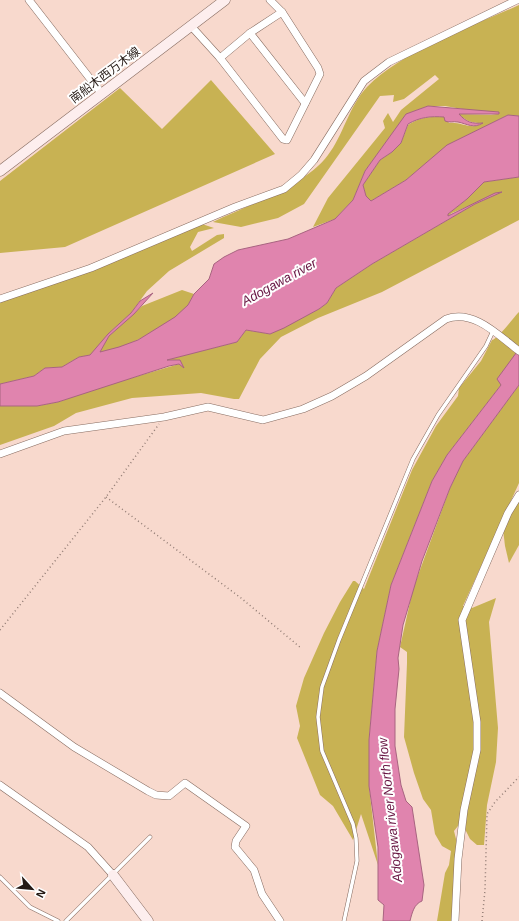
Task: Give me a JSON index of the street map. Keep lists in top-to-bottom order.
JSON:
{
  "streets": {
    "main road": ["南船木西万木線"]
  },
  "water": ["Adogawa river", "Adogawa river North flow"],
  "north": "bottom right"
}
